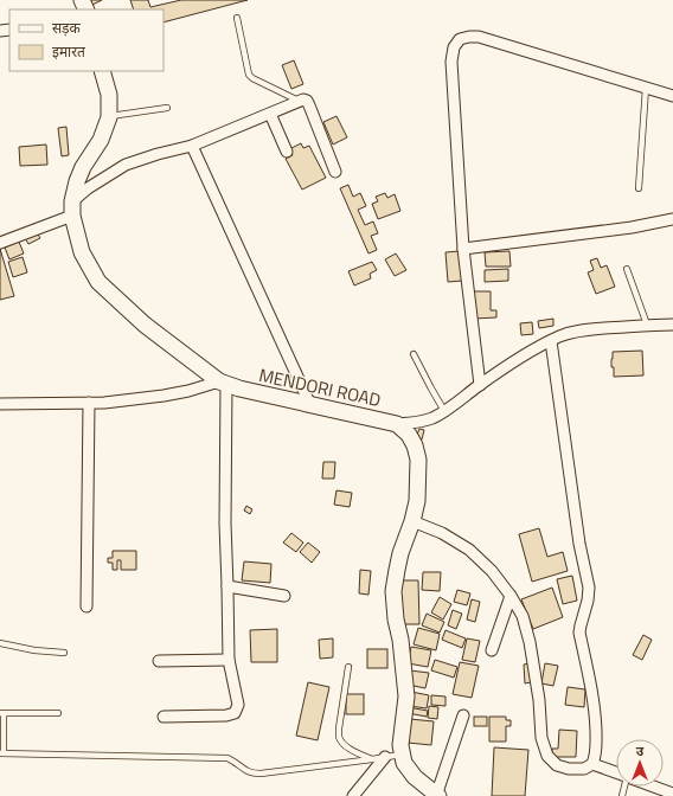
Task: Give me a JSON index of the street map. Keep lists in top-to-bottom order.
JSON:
{
  "streets": {
    "main road": ["MENDORI ROAD"]
  },
  "legend": ["सड़क", "इमारत"],
  "north": "top"
}
